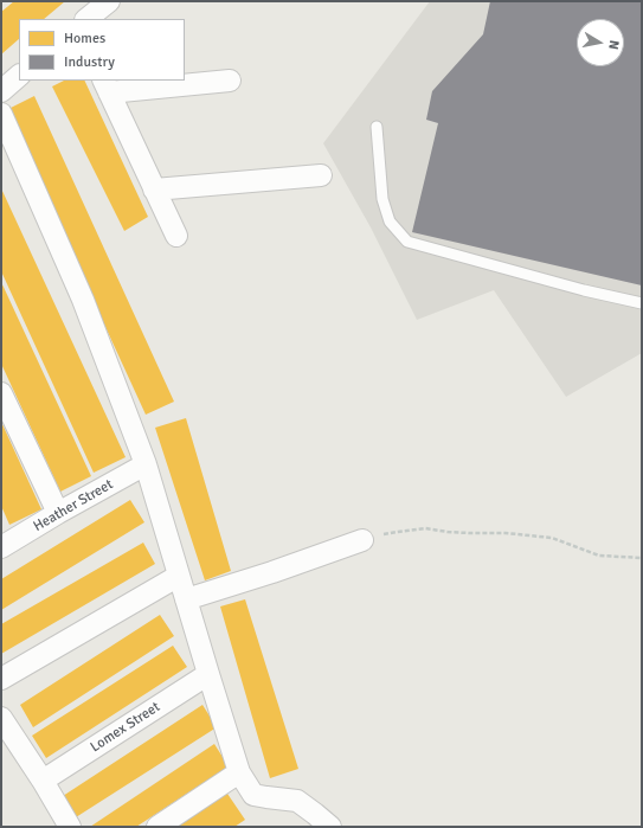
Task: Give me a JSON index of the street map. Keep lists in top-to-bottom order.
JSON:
{
  "streets": {
    "street": ["Heather Street", "Lomex Street"]
  },
  "legend": ["Homes", "Industry"],
  "north": "right"
}
